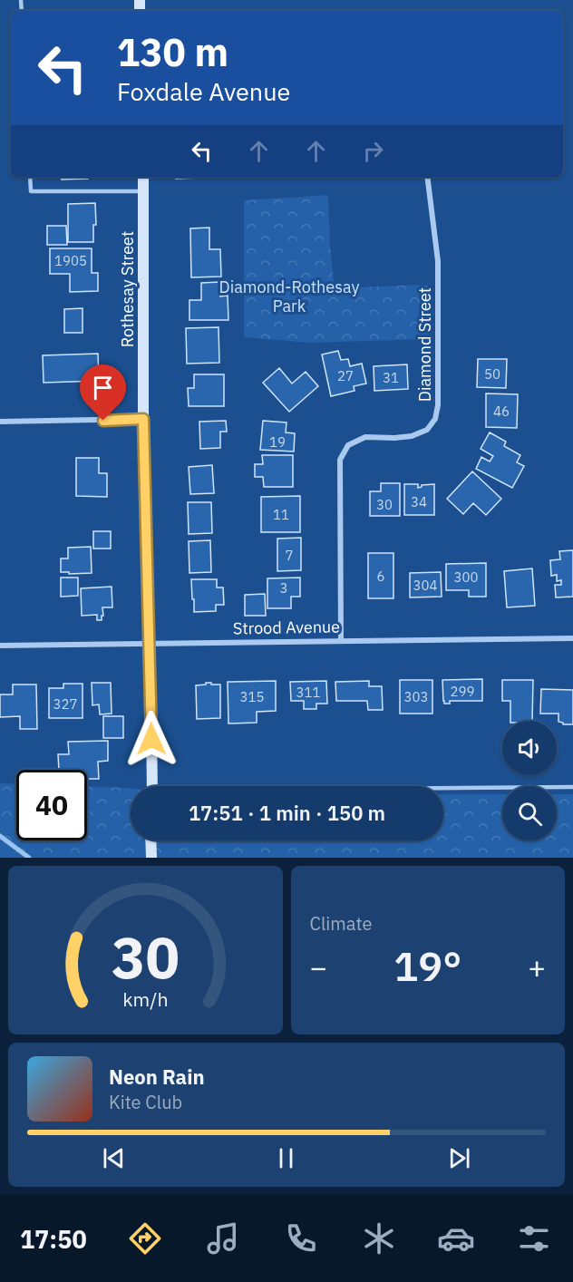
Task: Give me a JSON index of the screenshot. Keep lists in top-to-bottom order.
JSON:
{
  "streets": {
    "street": ["Rothesay Street", "Diamond Street", "Strood Avenue"]
  },
  "crossings": [
    ["Rothesay Street", "Strood Avenue"],
    ["Diamond Street", "Strood Avenue"]
  ],
  "parks": ["Diamond-Rothesay Park"],
  "house_numbers": [
    "1905",
    "50",
    "27",
    "31",
    "46",
    "19",
    "34",
    "30",
    "11",
    "7",
    "6",
    "300",
    "304",
    "3",
    "299",
    "311",
    "315",
    "303",
    "327"
  ],
  "page": {
    "turn": ["130 m", "Foxdale Avenue"],
    "limit": "40",
    "trip": "17:51 · 1 min · 150 m",
    "tile": "Climate",
    "heat": ["−", "19°", "+"],
    "song": ["Neon Rain", "Kite Club"],
    "tabs": "17:50",
    "gauge": ["30", "km/h"]
  }
}
